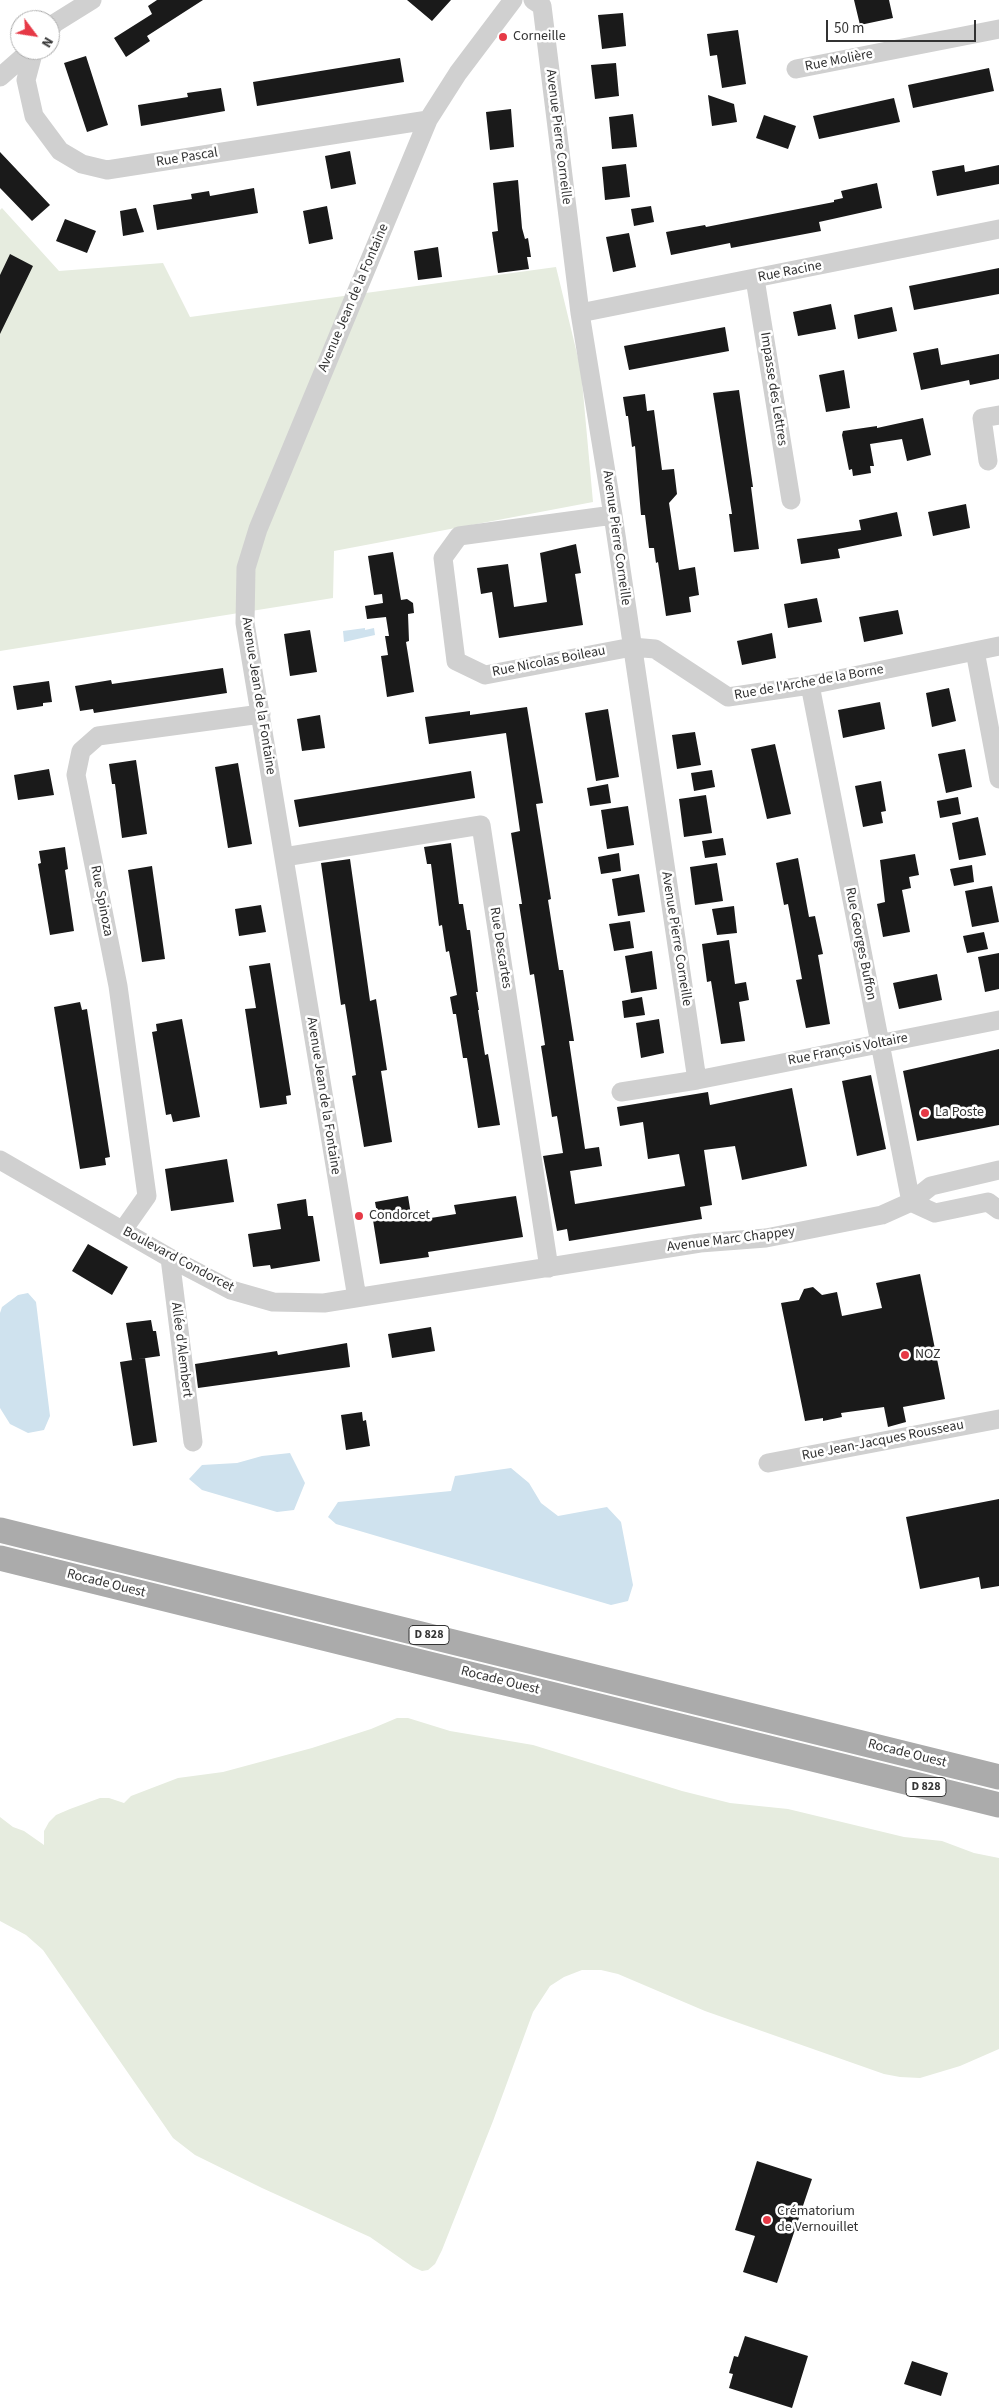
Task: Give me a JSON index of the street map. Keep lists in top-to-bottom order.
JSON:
{
  "streets": {
    "main road": ["Rocade Ouest", "D 828"],
    "street": [
      "Rue Molière",
      "Avenue Pierre Corneille",
      "Rue Pascal",
      "Rue Racine",
      "Avenue Jean de la Fontaine",
      "Impasse des Lettres",
      "Rue Nicolas Boileau",
      "Rue de l'Arche de la Borne",
      "Rue Spinoza",
      "Rue Georges Buffon",
      "Rue Descartes",
      "Rue François Voltaire",
      "Avenue Marc Chappey",
      "Boulevard Condorcet",
      "Allée d'Alembert",
      "Rue Jean-Jacques Rousseau"
    ]
  },
  "crossings": [
    ["Avenue Pierre Corneille", "Rue Racine"],
    ["Avenue Pierre Corneille", "Rue Nicolas Boileau"],
    ["Avenue Pierre Corneille", "Rue de l'Arche de la Borne"],
    ["Avenue Pierre Corneille", "Rue François Voltaire"],
    ["Rue Pascal", "Avenue Jean de la Fontaine"],
    ["Rue Racine", "Impasse des Lettres"],
    ["Avenue Jean de la Fontaine", "Rue Spinoza"],
    ["Avenue Jean de la Fontaine", "Rue Descartes"],
    ["Avenue Jean de la Fontaine", "Boulevard Condorcet"],
    ["Rue Nicolas Boileau", "Rue de l'Arche de la Borne"],
    ["Rue de l'Arche de la Borne", "Rue Georges Buffon"],
    ["Rue Spinoza", "Boulevard Condorcet"],
    ["Rue Georges Buffon", "Rue François Voltaire"],
    ["Rue Georges Buffon", "Avenue Marc Chappey"],
    ["Rue Descartes", "Avenue Marc Chappey"],
    ["Rue Descartes", "Boulevard Condorcet"],
    ["Avenue Marc Chappey", "Boulevard Condorcet"],
    ["Boulevard Condorcet", "Allée d'Alembert"]
  ],
  "places": [
    "Corneille",
    "La Poste",
    "Condorcet",
    "NOZ",
    "Crématorium de Vernouillet"
  ],
  "scale_bar": "50 m",
  "north": "bottom right"
}
